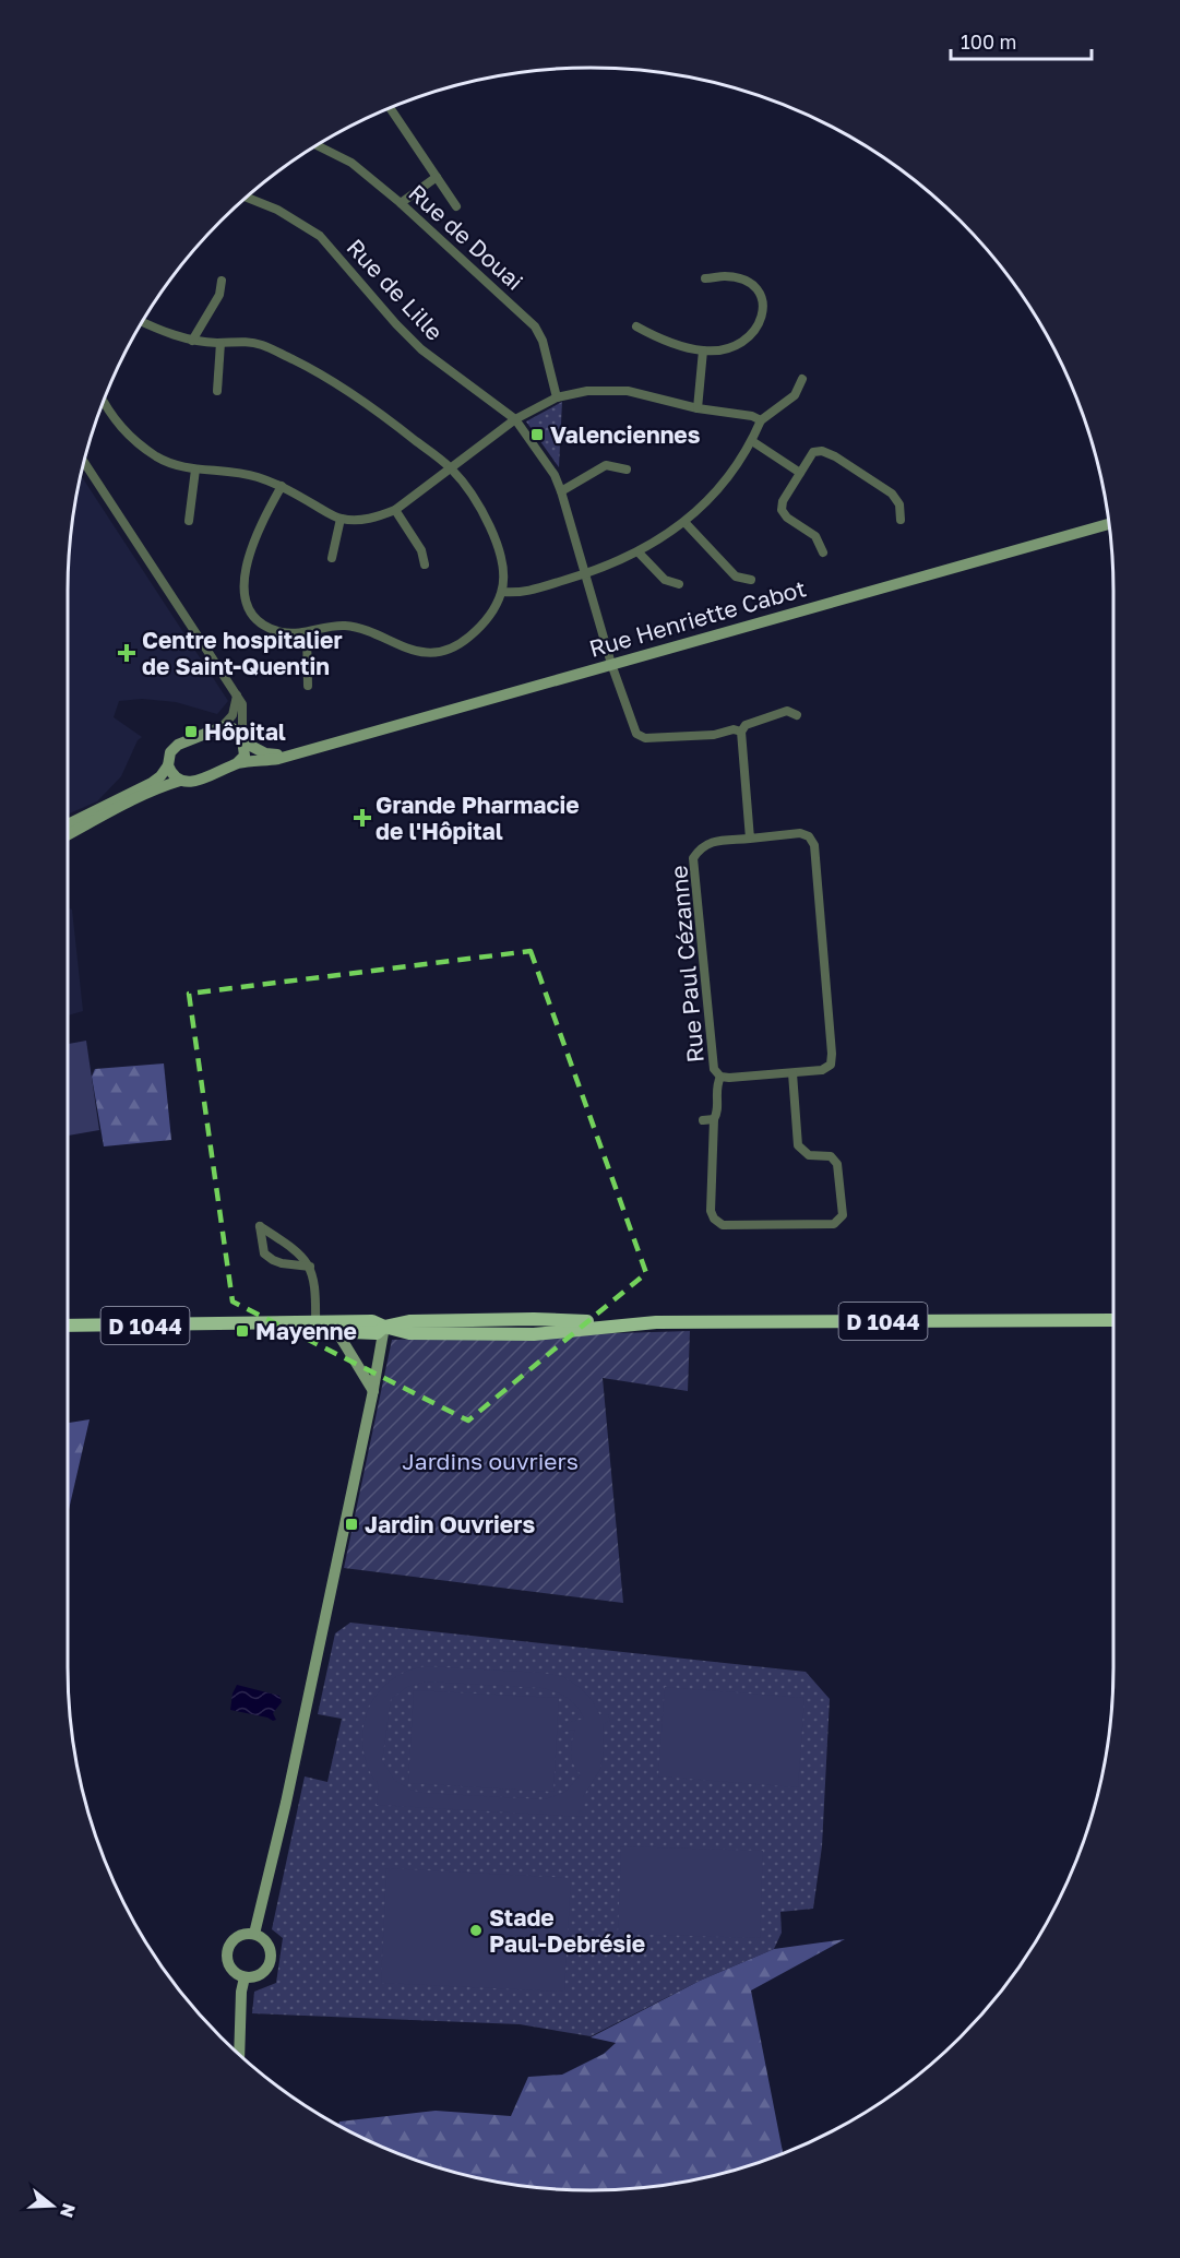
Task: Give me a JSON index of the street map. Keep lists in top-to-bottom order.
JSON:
{
  "streets": {
    "main road": ["D 1044"],
    "street": [
      "Rue de Douai",
      "Rue de Lille",
      "Rue Henriette Cabot",
      "Rue Paul Cézanne"
    ]
  },
  "crossings": [
    ["Rue de Lille", "Rue Henriette Cabot"]
  ],
  "parks": ["Jardins ouvriers"],
  "places": {
    "transit": [
      "Valenciennes",
      "Hôpital",
      "Mayenne",
      "Jardin Ouvriers"
    ],
    "health": ["Centre hospitalier de Saint-Quentin", "Grande Pharmacie de l'Hôpital"],
    "other": ["Stade Paul-Debrésie"]
  },
  "scale_bar": "100 m",
  "north": "right"
}
